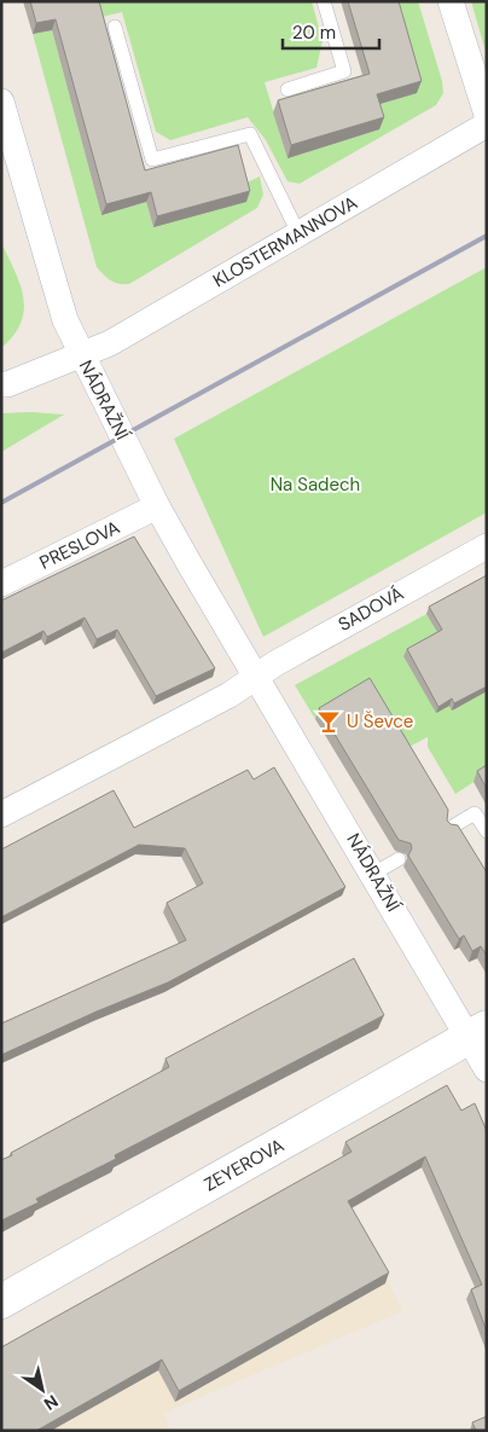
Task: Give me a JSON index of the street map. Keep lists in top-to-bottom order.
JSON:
{
  "streets": {
    "street": [
      "KLOSTERMANNOVA",
      "NÁDRAŽNÍ",
      "PRESLOVA",
      "SADOVÁ",
      "ZEYEROVA"
    ]
  },
  "crossings": [
    ["KLOSTERMANNOVA", "NÁDRAŽNÍ"],
    ["NÁDRAŽNÍ", "PRESLOVA"],
    ["NÁDRAŽNÍ", "SADOVÁ"],
    ["NÁDRAŽNÍ", "ZEYEROVA"]
  ],
  "parks": ["Na Sadech"],
  "places": {
    "bar": ["U Ševce"]
  },
  "scale_bar": "20 m",
  "north": "bottom right"
}
